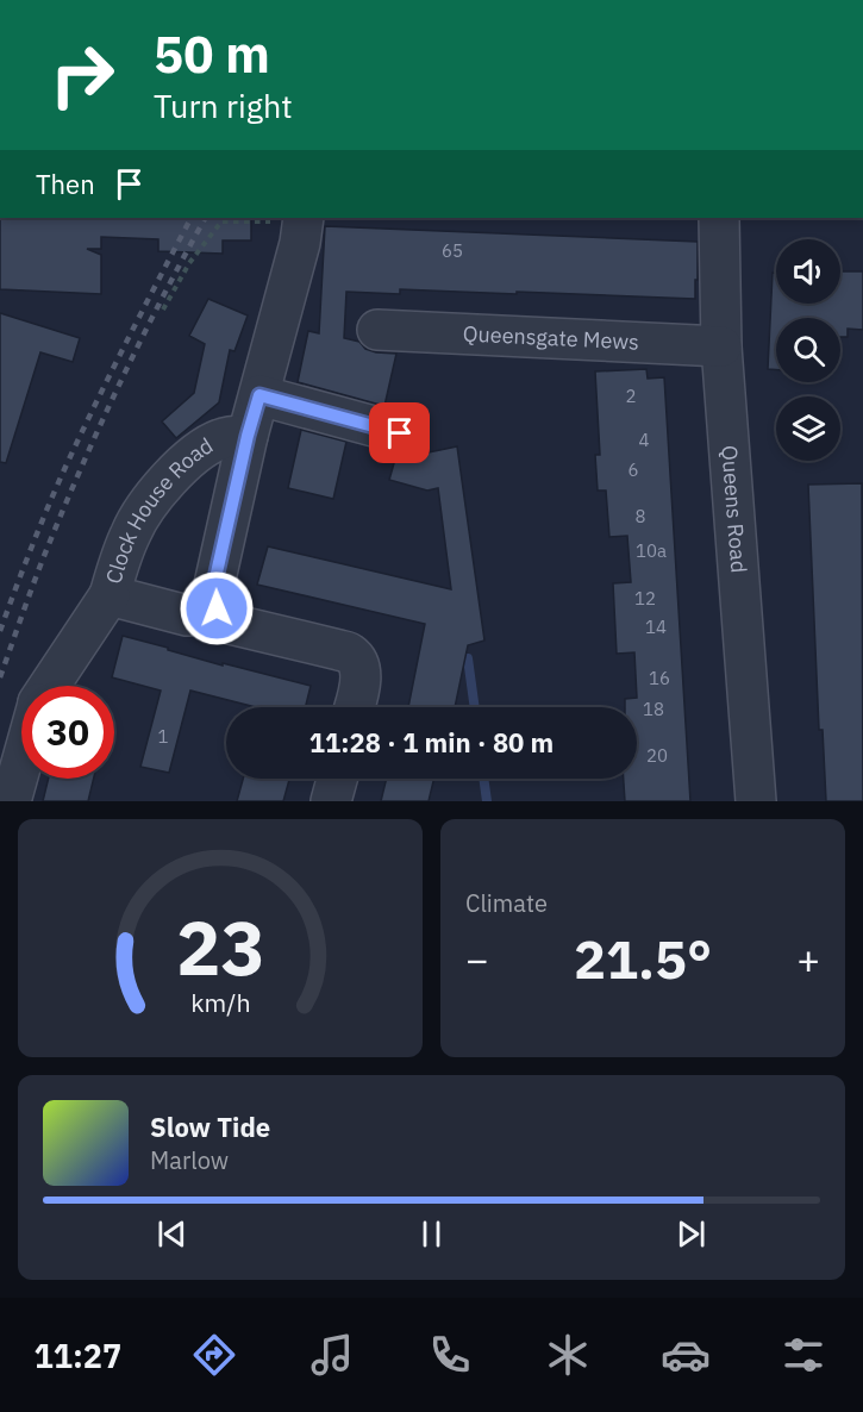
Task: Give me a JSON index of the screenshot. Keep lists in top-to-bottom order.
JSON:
{
  "streets": {
    "street": ["Queensgate Mews", "Queens Road", "Clock House Road"]
  },
  "crossings": [
    ["Queensgate Mews", "Queens Road"]
  ],
  "house_numbers": [
    "65",
    "2",
    "4",
    "6",
    "8",
    "10a",
    "12",
    "14",
    "16",
    "18",
    "1",
    "20"
  ],
  "page": {
    "turn": ["50 m", "Turn right"],
    "then": "Then",
    "limit": "30",
    "trip": "11:28 · 1 min · 80 m",
    "tile": "Climate",
    "heat": ["−", "21.5°", "+"],
    "song": ["Slow Tide", "Marlow"],
    "tabs": "11:27",
    "gauge": ["23", "km/h"]
  }
}
